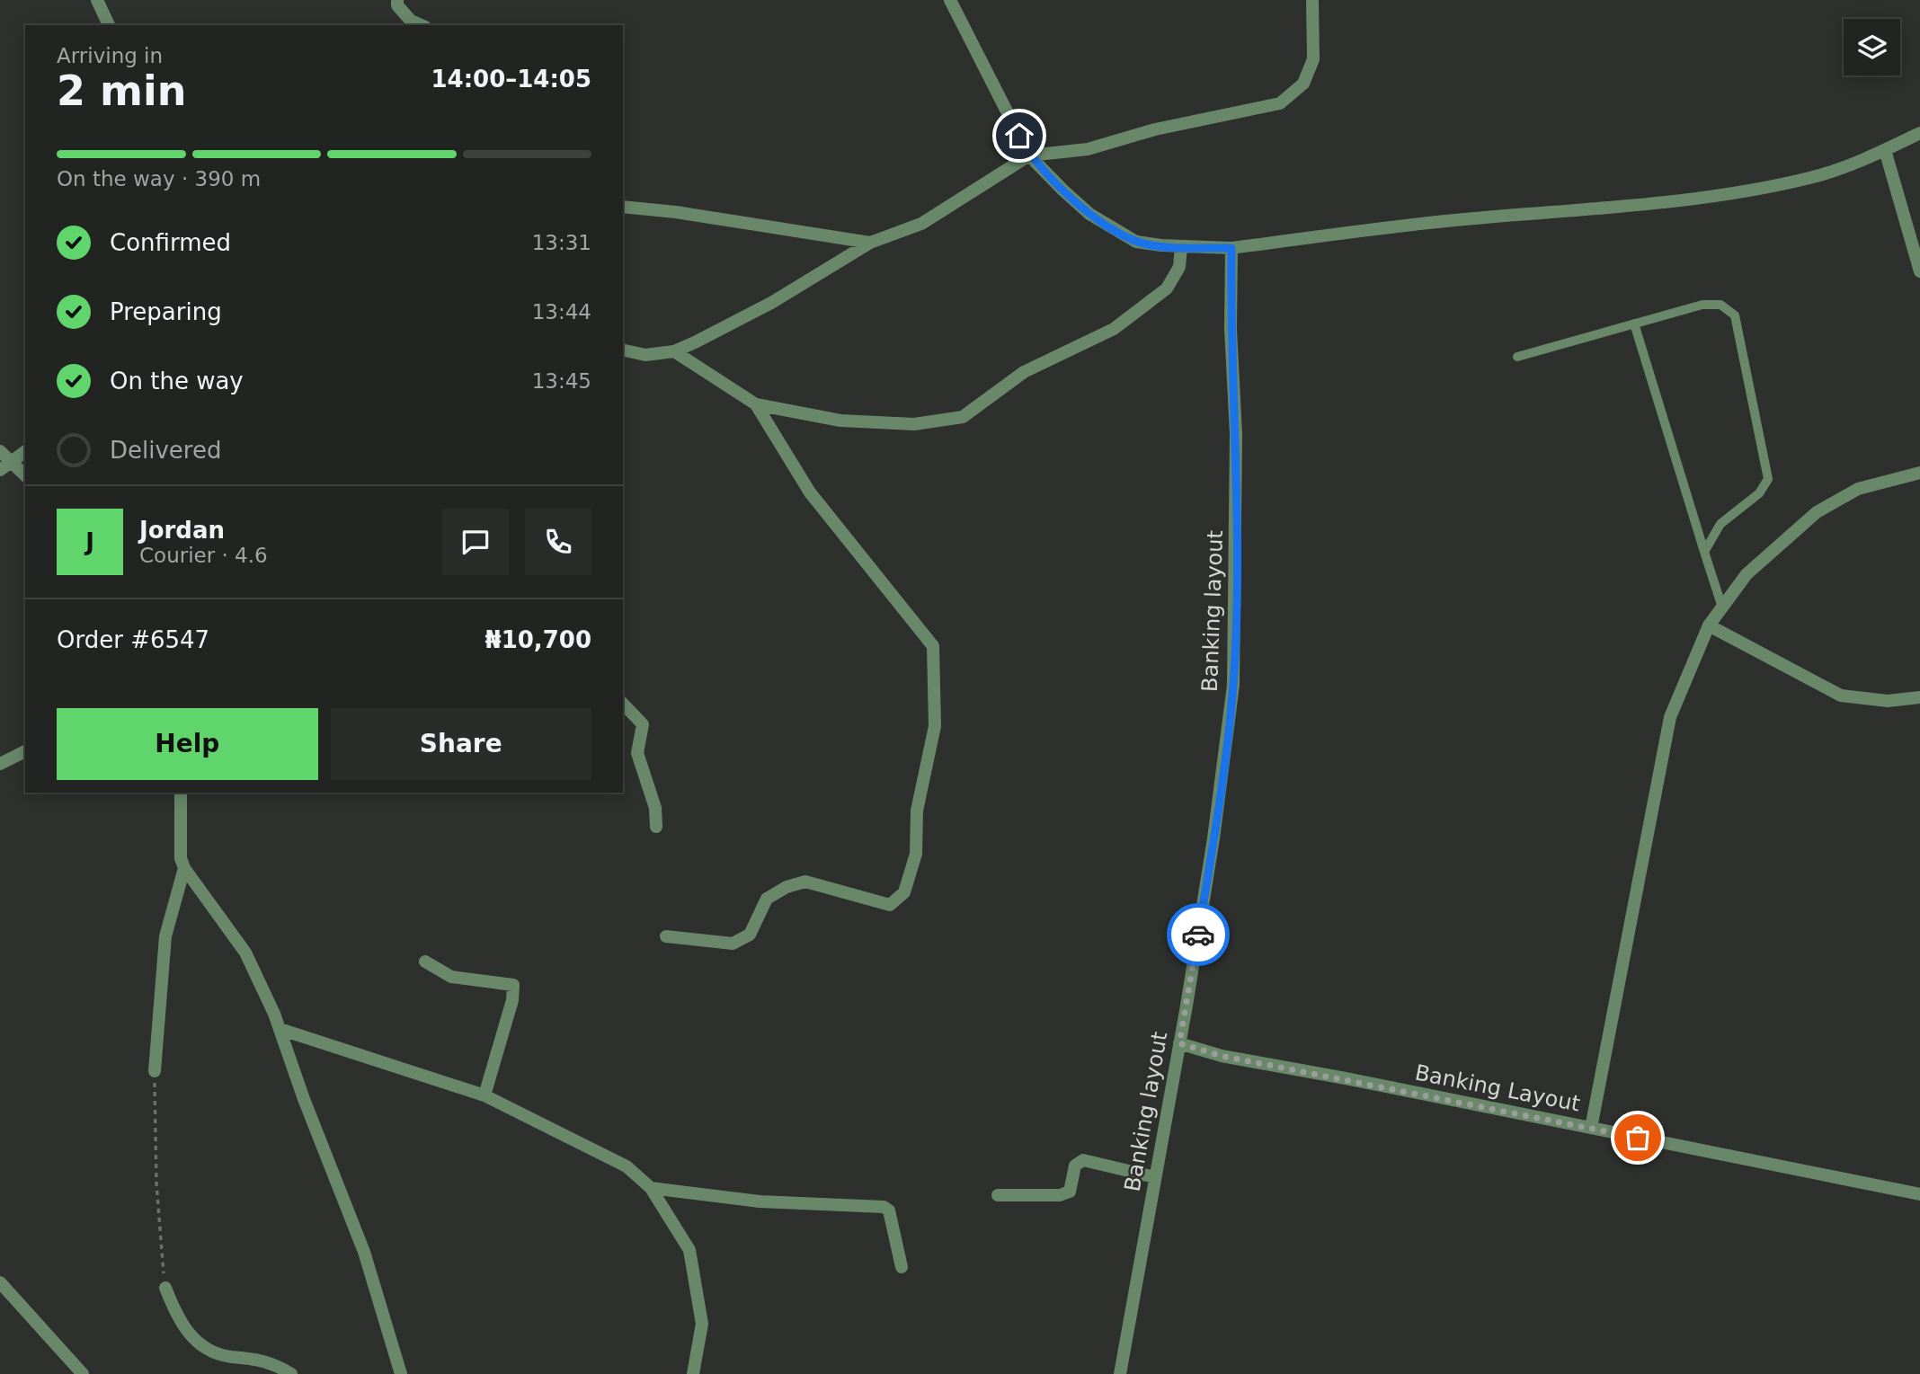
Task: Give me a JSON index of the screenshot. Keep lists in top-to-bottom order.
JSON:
{
  "streets": {
    "street": ["Banking layout", "Banking Layout"]
  },
  "crossings": [
    ["Banking layout", "Banking Layout"]
  ],
  "page": {
    "heading": ["2 min", "Arriving in", "14:00–14:05"],
    "panel": [
      "Jordan",
      "Courier · 4.6",
      "Order #6547",
      "₦10,700"
    ],
    "bar": "On the way · 390 m",
    "list": [
      ["Confirmed", "13:31"],
      ["Preparing", "13:44"],
      ["On the way", "13:45"],
      "Delivered"
    ],
    "round": "J",
    "buttons": ["Help", "Share"]
  }
}
